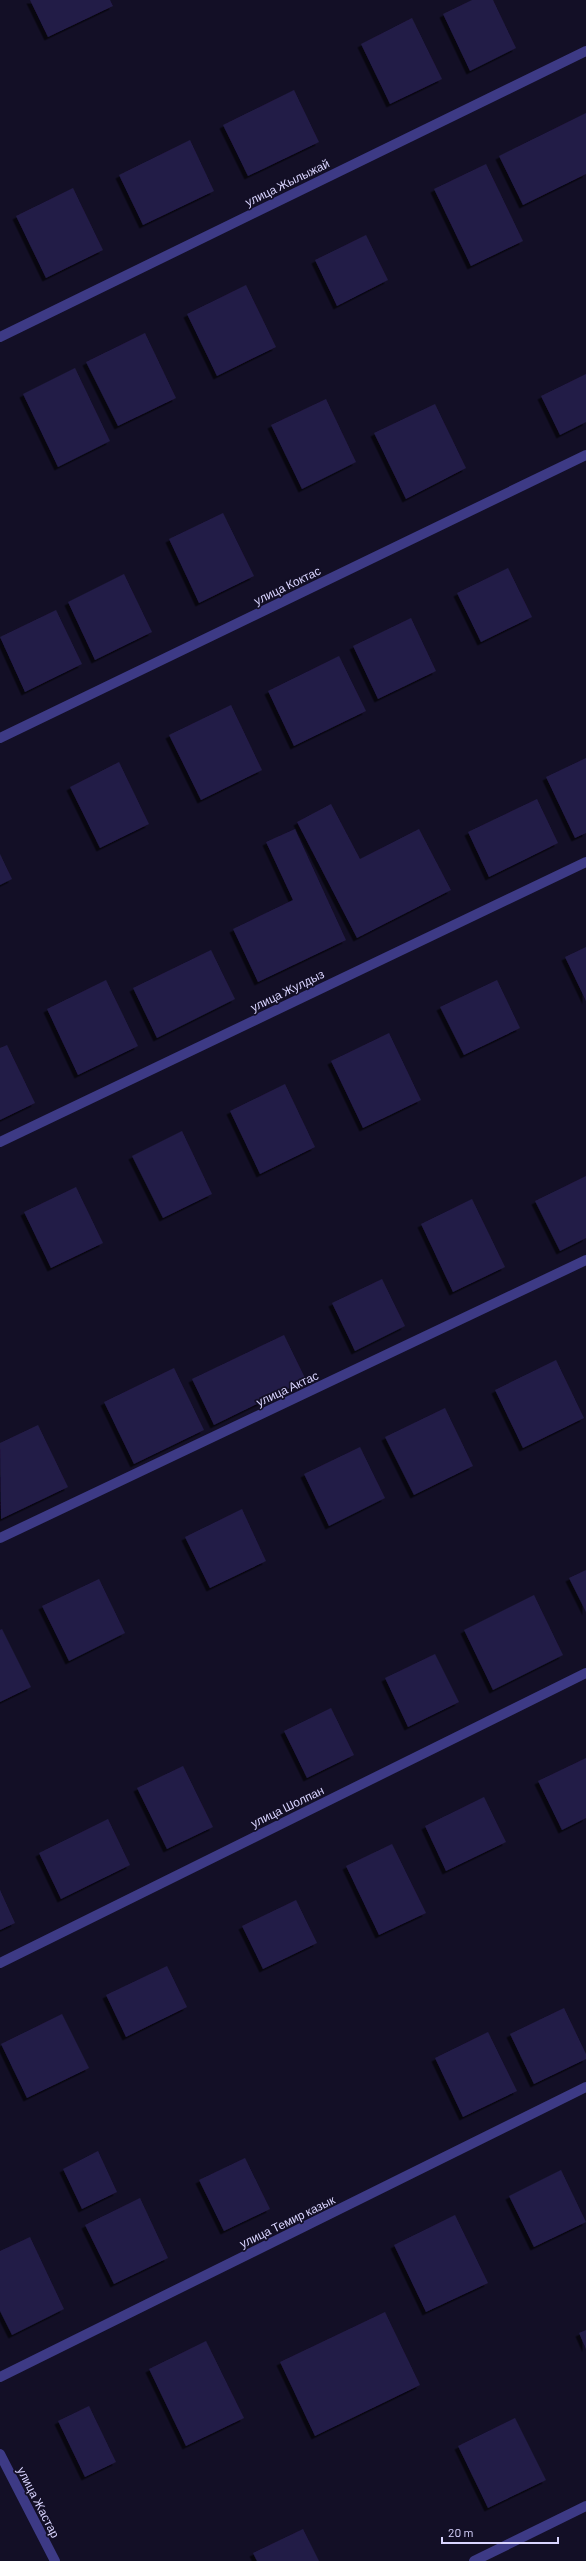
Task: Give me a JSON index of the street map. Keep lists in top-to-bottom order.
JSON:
{
  "streets": {
    "street": [
      "улица Жылыжай",
      "улица Коктас",
      "улица Жулдыз",
      "улица Актас",
      "улица Шолпан",
      "улица Темир казык",
      "улица Жастар"
    ]
  },
  "scale_bar": "20 m"
}
